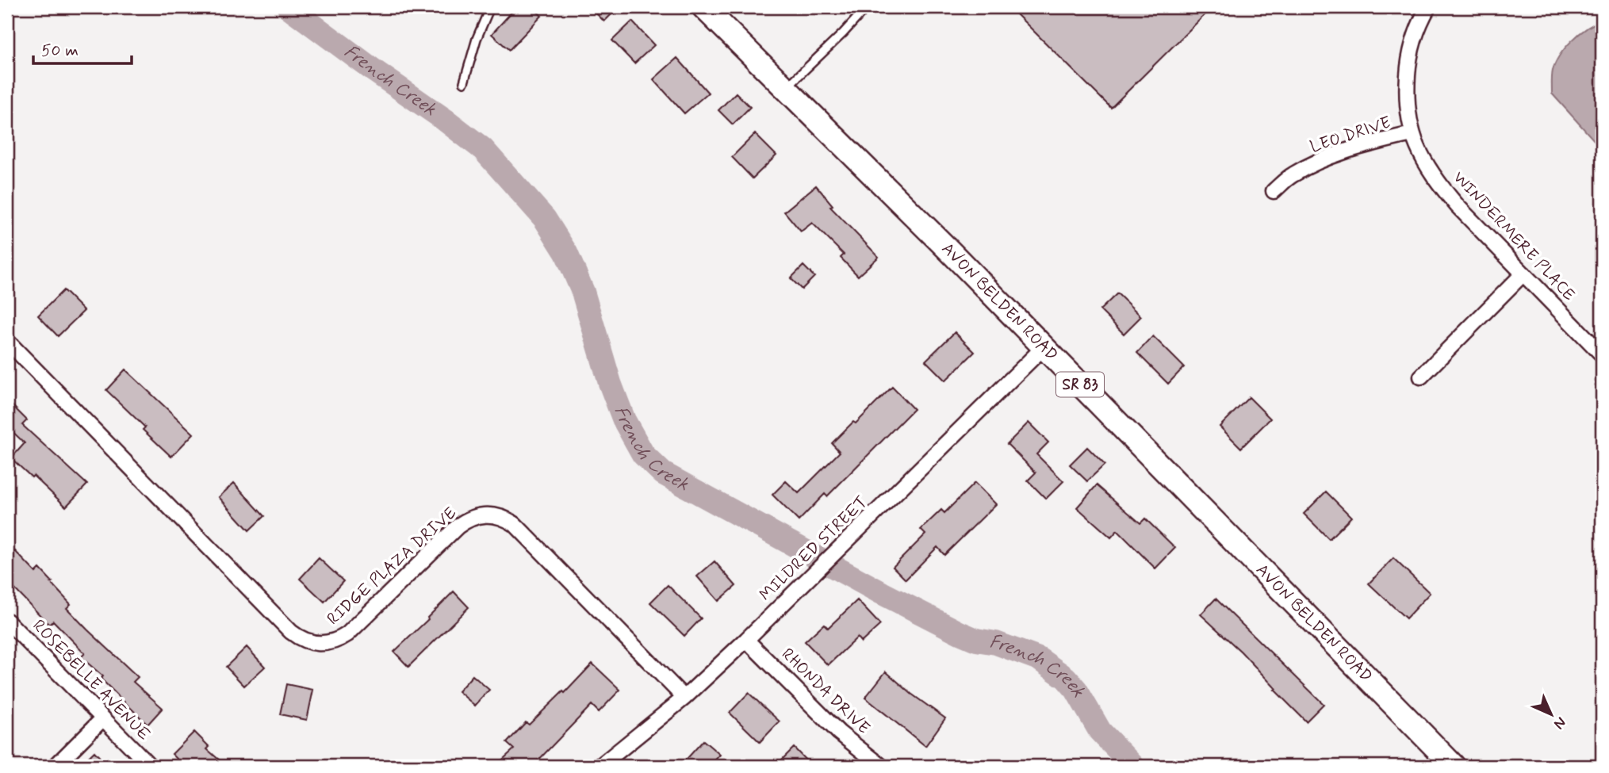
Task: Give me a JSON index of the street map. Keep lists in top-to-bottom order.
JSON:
{
  "streets": {
    "main road": ["AVON BELDEN ROAD", "SR 83"],
    "street": [
      "LEO DRIVE",
      "WINDERMERE PLACE",
      "MILDRED STREET",
      "RIDGE PLAZA DRIVE",
      "ROSEBELLE AVENUE",
      "RHONDA DRIVE"
    ]
  },
  "crossings": [
    ["LEO DRIVE", "WINDERMERE PLACE"],
    ["AVON BELDEN ROAD", "MILDRED STREET"],
    ["MILDRED STREET", "RIDGE PLAZA DRIVE"],
    ["MILDRED STREET", "RHONDA DRIVE"]
  ],
  "water": ["French Creek"],
  "scale_bar": "50 m",
  "north": "bottom right"
}
